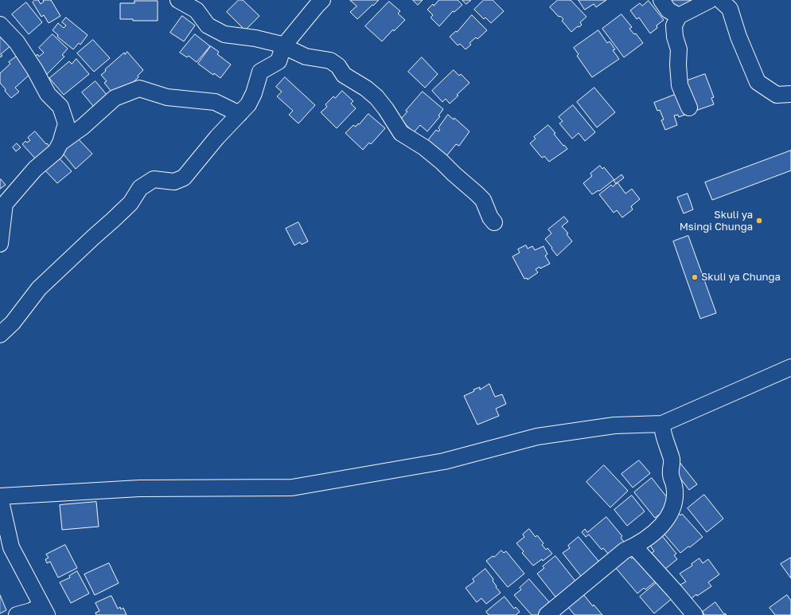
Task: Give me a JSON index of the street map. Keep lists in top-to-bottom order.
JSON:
{
  "places": ["Skuli ya Msingi Chunga", "Skuli ya Chunga"]
}
